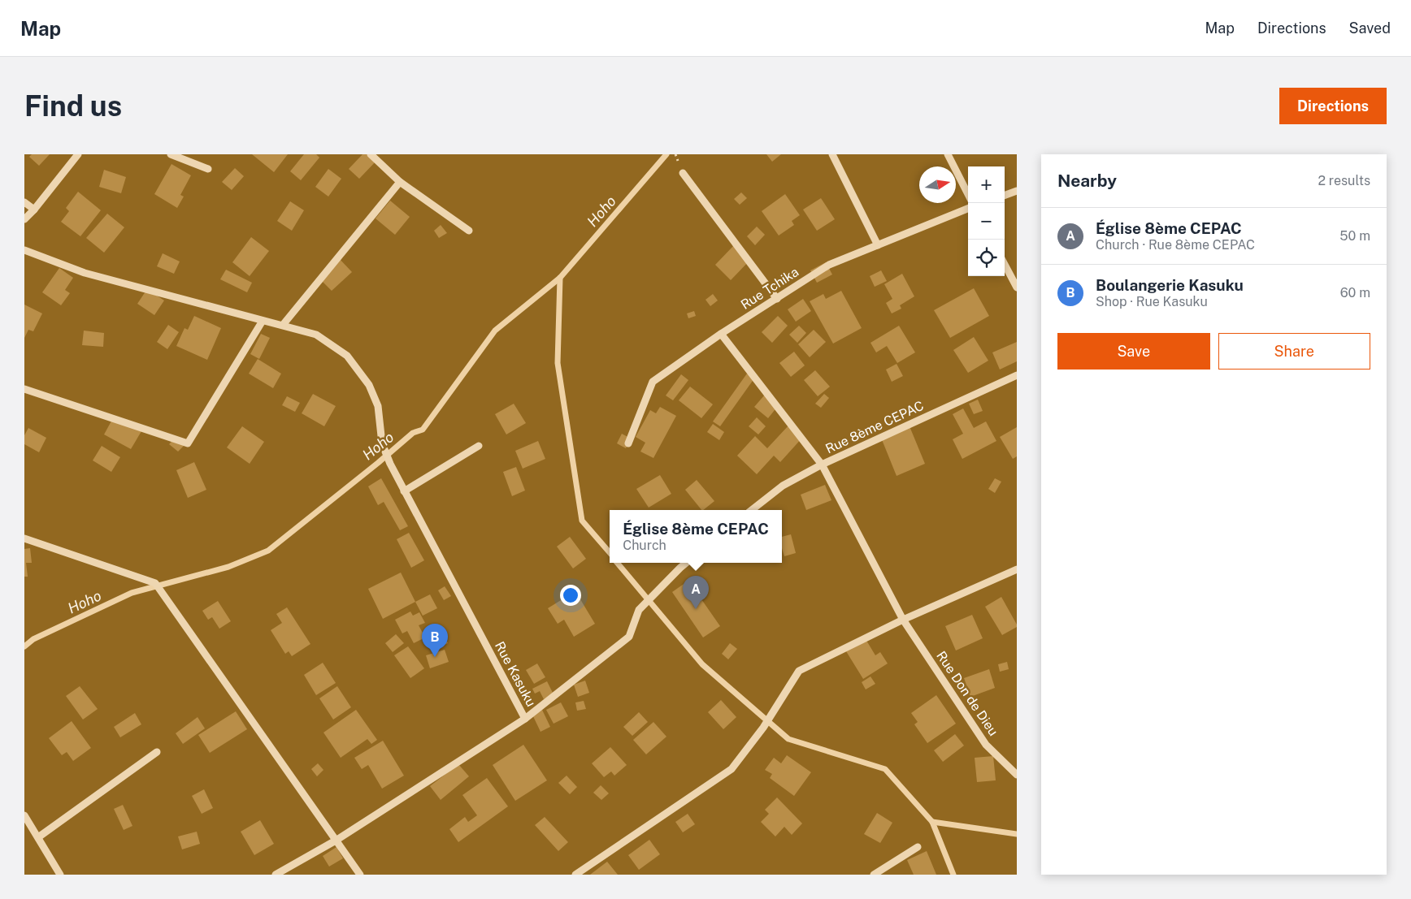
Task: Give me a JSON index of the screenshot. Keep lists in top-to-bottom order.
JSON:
{
  "streets": {
    "street": [
      "Rue Tchika",
      "Rue 8ème CEPAC",
      "Rue Kasuku",
      "Rue Don de Dieu"
    ]
  },
  "crossings": [
    ["Rue Tchika", "Rue Don de Dieu"],
    ["Rue 8ème CEPAC", "Rue Don de Dieu"]
  ],
  "water": ["Hoho"],
  "north": "right",
  "page": {
    "header": "Map",
    "nav": ["Map", "Directions", "Saved"],
    "buttons": [
      "Directions",
      ["Save", "Share"]
    ],
    "title": "Find us",
    "heading": ["Nearby", "2 results"],
    "map_buttons": ["+", "−"],
    "list": [
      {
        "mark": "A",
        "name": "Église 8ème CEPAC",
        "note": "Church · Rue 8ème CEPAC",
        "value": "50 m"
      },
      {
        "mark": "B",
        "name": "Boulangerie Kasuku",
        "note": "Shop · Rue Kasuku",
        "value": "60 m"
      }
    ],
    "popup": ["Église 8ème CEPAC", "Church"],
    "pins": ["A", "B"]
  }
}
